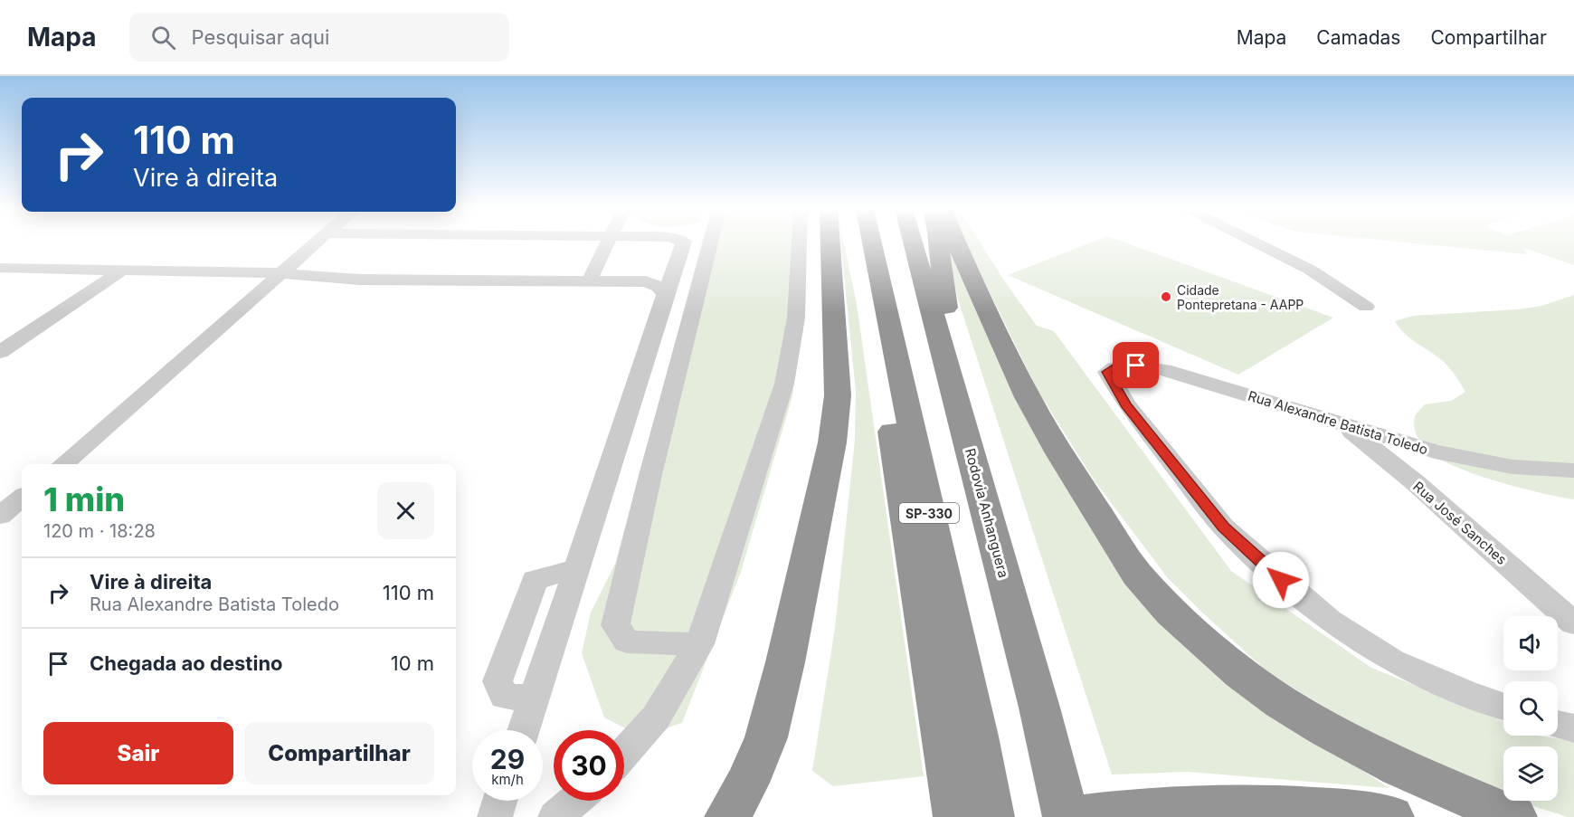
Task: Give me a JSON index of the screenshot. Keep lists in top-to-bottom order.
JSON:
{
  "streets": {
    "highway": ["SP-330", "Rodovia Anhanguera"],
    "street": ["Rua Alexandre Batista Toledo", "Rua José Sanches"]
  },
  "crossings": [
    ["Rua Alexandre Batista Toledo", "Rua José Sanches"]
  ],
  "places": ["Cidade Pontepretana - AAPP"],
  "page": {
    "header": "Mapa",
    "search": "Pesquisar aqui",
    "nav": ["Mapa", "Camadas", "Compartilhar"],
    "turn": ["110 m", "Vire à direita"],
    "heading": ["1 min", "120 m · 18:28"],
    "list": [
      {
        "name": "Vire à direita",
        "note": "Rua Alexandre Batista Toledo",
        "value": "110 m"
      },
      {
        "name": "Chegada ao destino",
        "value": "10 m"
      }
    ],
    "buttons": ["Sair", "Compartilhar"],
    "speed": "29 km/h",
    "limit": "30"
  }
}
